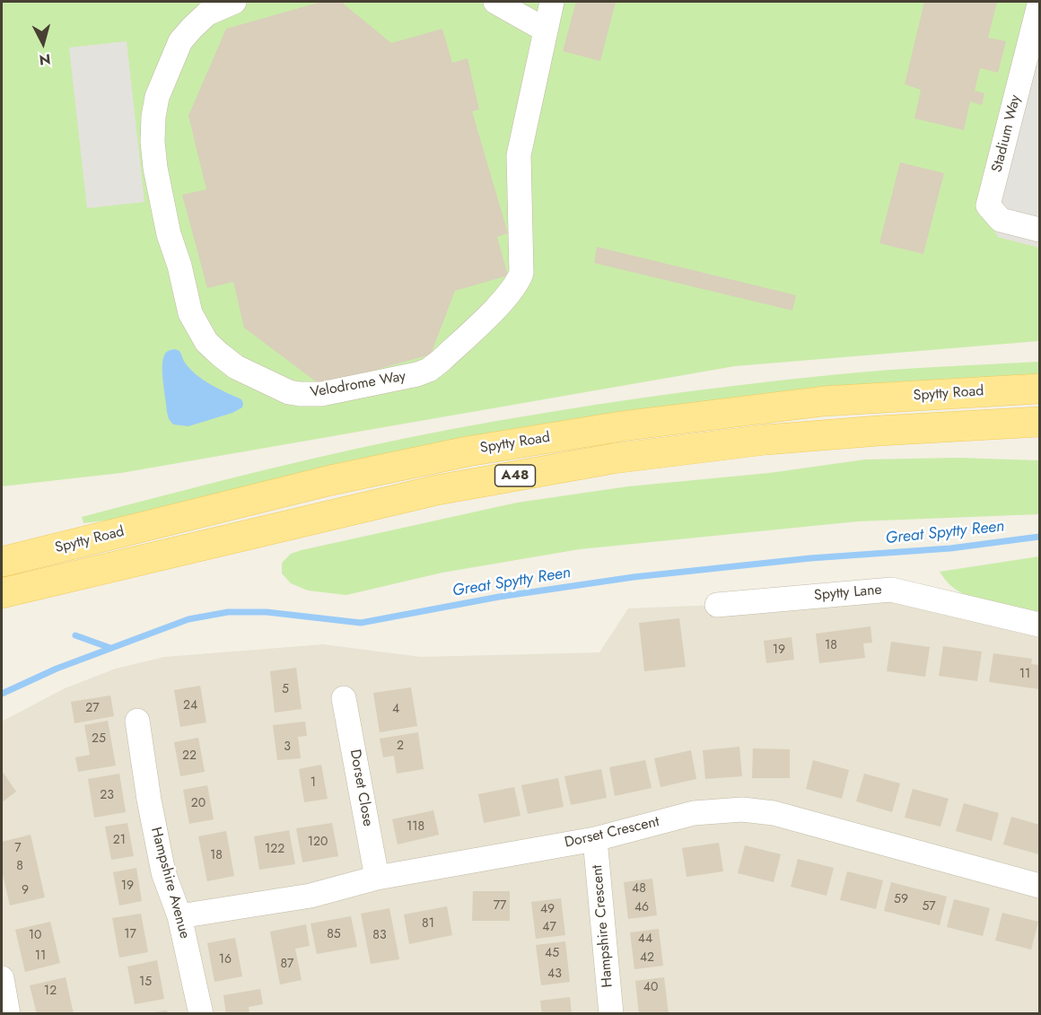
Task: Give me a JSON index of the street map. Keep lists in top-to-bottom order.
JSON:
{
  "streets": {
    "main road": ["Spytty Road", "A48"],
    "street": [
      "Stadium Way",
      "Velodrome Way",
      "Spytty Lane",
      "Dorset Close",
      "Dorset Crescent",
      "Hampshire Avenue",
      "Hampshire Crescent"
    ]
  },
  "crossings": [
    ["Dorset Close", "Dorset Crescent"],
    ["Dorset Crescent", "Hampshire Avenue"],
    ["Dorset Crescent", "Hampshire Crescent"]
  ],
  "water": ["Great Spytty Reen"],
  "house_numbers": [
    "18",
    "19",
    "11",
    "5",
    "24",
    "27",
    "4",
    "25",
    "2",
    "3",
    "22",
    "1",
    "23",
    "20",
    "118",
    "21",
    "120",
    "7",
    "122",
    "18",
    "8",
    "19",
    "48",
    "9",
    "59",
    "77",
    "57",
    "46",
    "49",
    "81",
    "47",
    "17",
    "85",
    "10",
    "83",
    "44",
    "45",
    "11",
    "42",
    "16",
    "87",
    "43",
    "15",
    "40",
    "12"
  ],
  "north": "bottom"
}
